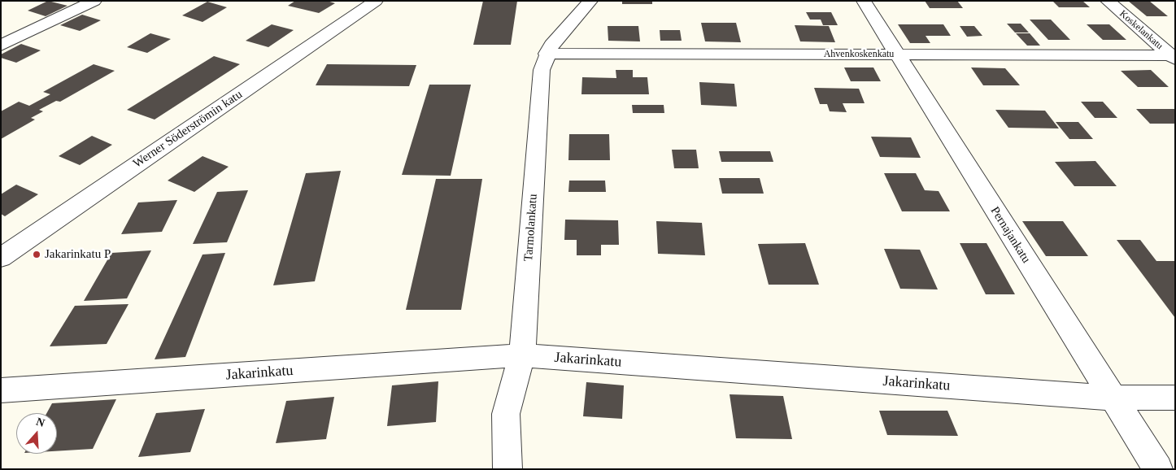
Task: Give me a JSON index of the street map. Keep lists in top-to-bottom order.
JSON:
{
  "streets": {
    "street": [
      "Koskelankatu",
      "Ahvenkoskenkatu",
      "Werner Söderströmin katu",
      "Tarmolankatu",
      "Pernajankatu",
      "Jakarinkatu"
    ]
  },
  "crossings": [
    ["Koskelankatu", "Ahvenkoskenkatu"],
    ["Ahvenkoskenkatu", "Tarmolankatu"],
    ["Ahvenkoskenkatu", "Pernajankatu"],
    ["Tarmolankatu", "Jakarinkatu"],
    ["Pernajankatu", "Jakarinkatu"]
  ],
  "places": ["Jakarinkatu P"],
  "north": "top"
}
